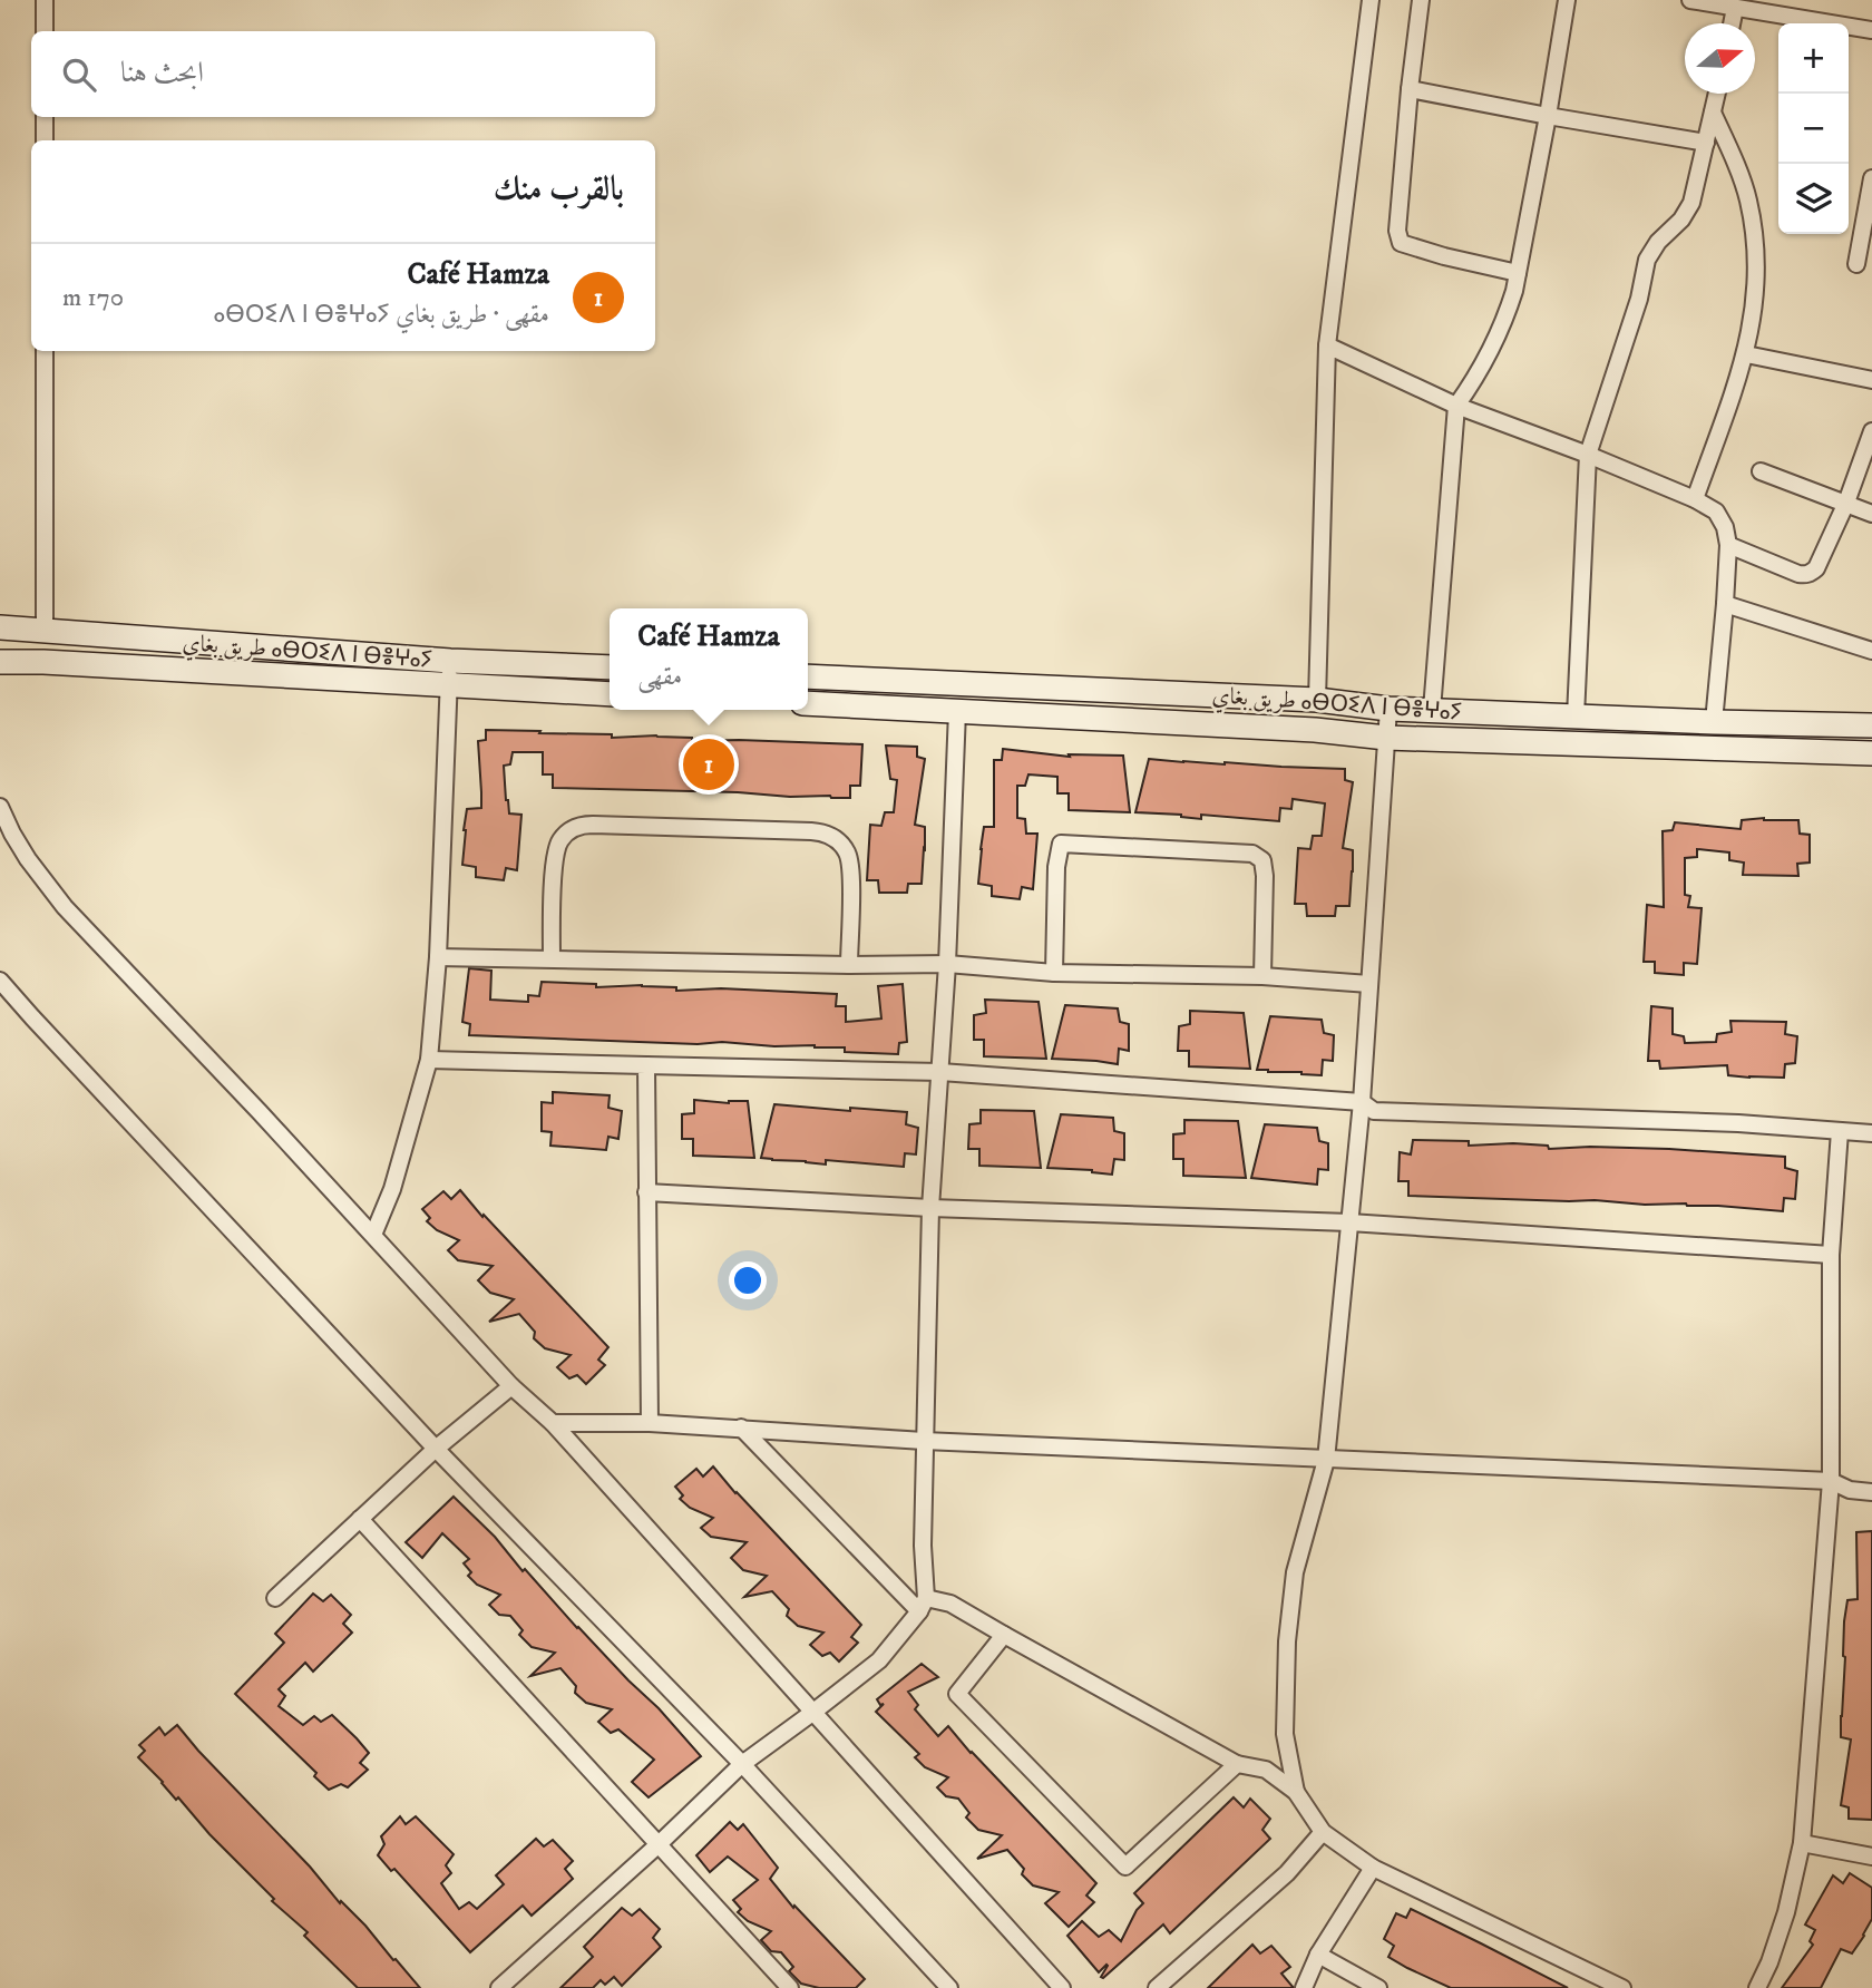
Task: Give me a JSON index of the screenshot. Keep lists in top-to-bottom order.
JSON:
{
  "streets": {
    "main road": ["طريق بغاي ⴰⴱⵔⵉⴷ ⵏ ⴱⴻⵖⴰⵢ"]
  },
  "north": "right",
  "page": {
    "map_buttons": ["+", "−"],
    "search": "ابحث هنا",
    "heading": "بالقرب منك",
    "list": [
      {
        "mark": "1",
        "name": "Café Hamza",
        "note": "مقهى · طريق بغاي ⴰⴱⵔⵉⴷ ⵏ ⴱⴻⵖⴰⵢ",
        "value": "170 m"
      }
    ],
    "popup": ["Café Hamza", "مقهى"],
    "pins": "1"
  }
}
